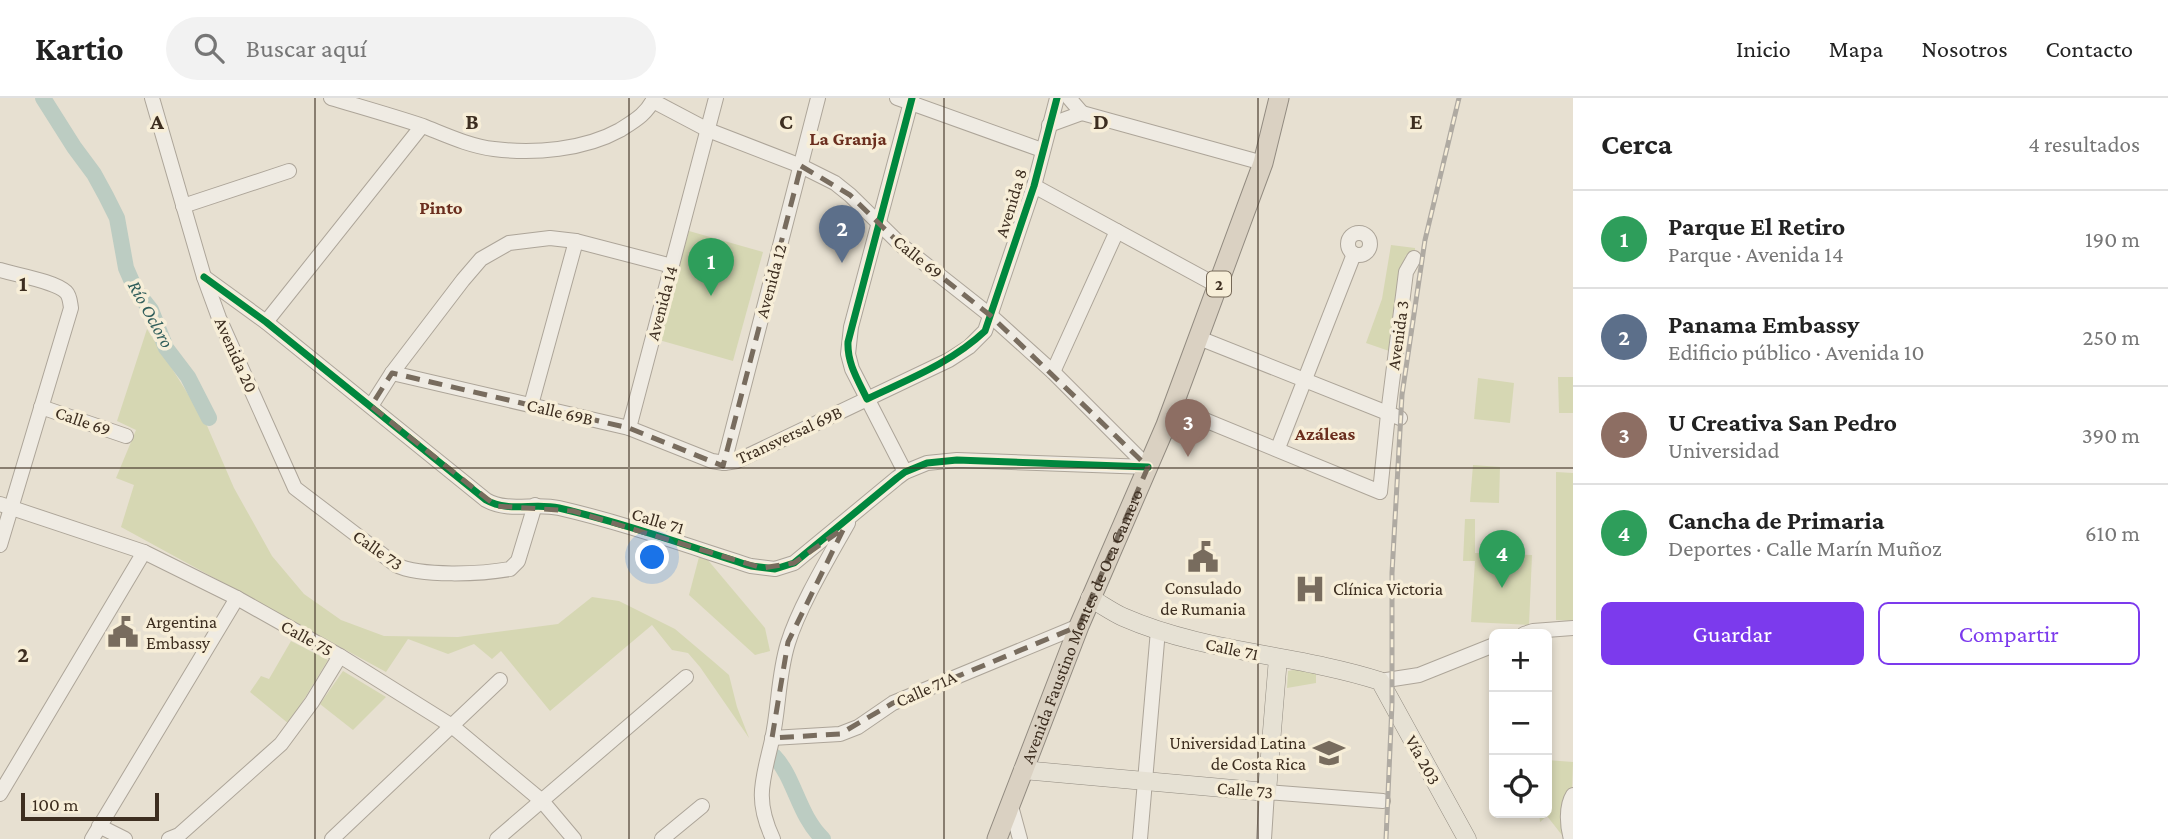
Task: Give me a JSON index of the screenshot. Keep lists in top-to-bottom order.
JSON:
{
  "streets": {
    "highway": ["2", "Avenida Faustino Montes de Oca Gamero"],
    "main road": ["Calle 71", "Calle 73", "Vía 203"],
    "street": [
      "Avenida 8",
      "Calle 69",
      "Avenida 12",
      "Avenida 14",
      "Avenida 3",
      "Avenida 20",
      "Calle 69B",
      "Transversal 69B",
      "Calle 75",
      "Calle 71A"
    ]
  },
  "crossings": [
    ["Avenida 8", "Calle 69"],
    ["Avenida 8", "Transversal 69B"],
    ["Calle 69", "Avenida 12"],
    ["Calle 69", "Avenida 14"],
    ["Calle 69", "Transversal 69B"],
    ["Calle 69", "Calle 71"],
    ["Calle 69", "Avenida Faustino Montes de Oca Gamero"],
    ["Avenida 12", "Calle 69B"],
    ["Avenida 12", "Transversal 69B"],
    ["Avenida 14", "Calle 69B"],
    ["Avenida 20", "Calle 71"],
    ["Avenida 20", "Calle 73"],
    ["Calle 69B", "Transversal 69B"],
    ["Calle 71", "Calle 73"],
    ["Calle 71", "Avenida Faustino Montes de Oca Gamero"],
    ["Calle 71", "Vía 203"],
    ["Calle 73", "Avenida Faustino Montes de Oca Gamero"],
    ["Avenida Faustino Montes de Oca Gamero", "Calle 71A"]
  ],
  "districts": ["La Granja", "Pinto", "Azáleas"],
  "water": ["Río Ocloro"],
  "places": {
    "public building": ["Consulado de Rumania", "Argentina Embassy"],
    "hospital": ["Clínica Victoria"],
    "school or university": ["Universidad Latina de Costa Rica"]
  },
  "scale_bar": "100 m",
  "page": {
    "header": "Kartio",
    "search": "Buscar aquí",
    "nav": [
      "Inicio",
      "Mapa",
      "Nosotros",
      "Contacto"
    ],
    "heading": ["Cerca", "4 resultados"],
    "list": [
      {
        "mark": "1",
        "name": "Parque El Retiro",
        "note": "Parque · Avenida 14",
        "value": "190 m"
      },
      {
        "mark": "2",
        "name": "Panama Embassy",
        "note": "Edificio público · Avenida 10",
        "value": "250 m"
      },
      {
        "mark": "3",
        "name": "U Creativa San Pedro",
        "note": "Universidad",
        "value": "390 m"
      },
      {
        "mark": "4",
        "name": "Cancha de Primaria",
        "note": "Deportes · Calle Marín Muñoz",
        "value": "610 m"
      }
    ],
    "pins": [
      "2",
      "1",
      "3",
      "4"
    ],
    "buttons": ["Guardar", "Compartir"],
    "map_buttons": ["+", "−"],
    "scale": "100 m"
  },
  "grid": {
    "columns": [
      "A",
      "B",
      "C",
      "D",
      "E"
    ],
    "rows": ["1", "2"]
  }
}
